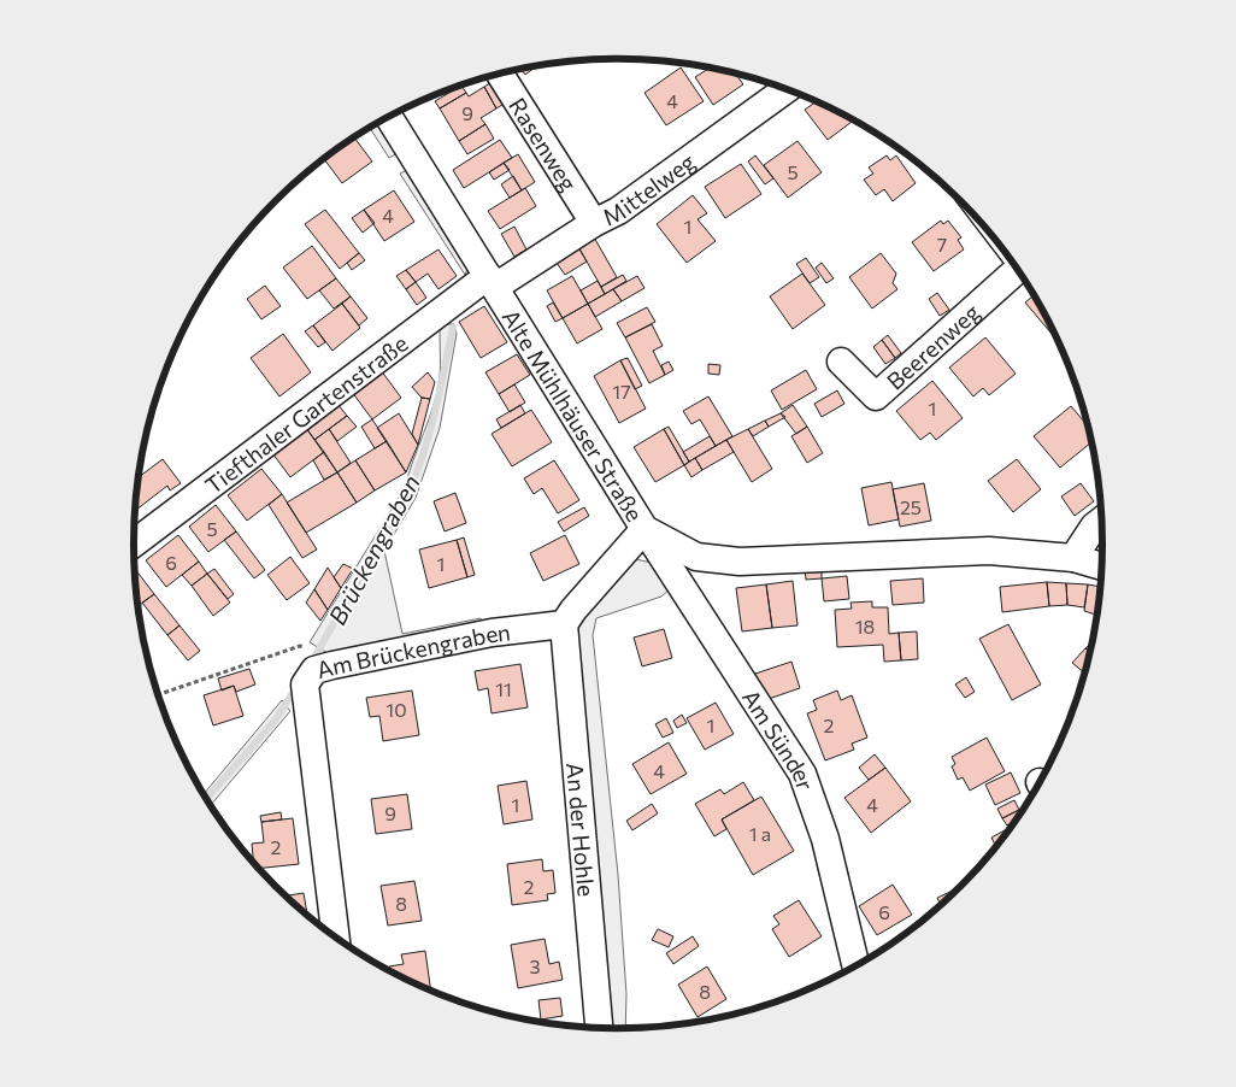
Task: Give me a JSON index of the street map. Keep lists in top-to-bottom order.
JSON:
{
  "streets": {
    "street": [
      "Rasenweg",
      "Mittelweg",
      "Beerenweg",
      "Tiefthaler Gartenstraße",
      "Alte Mühlhäuser Straße",
      "Am Brückengraben",
      "Am Sünder",
      "An der Hohle"
    ]
  },
  "crossings": [
    ["Rasenweg", "Mittelweg"],
    ["Mittelweg", "Tiefthaler Gartenstraße"],
    ["Mittelweg", "Alte Mühlhäuser Straße"],
    ["Tiefthaler Gartenstraße", "Alte Mühlhäuser Straße"],
    ["Alte Mühlhäuser Straße", "Am Sünder"],
    ["Am Brückengraben", "An der Hohle"]
  ],
  "water": ["Brückengraben"],
  "house_numbers": [
    "4",
    "9",
    "5",
    "4",
    "1",
    "7",
    "17",
    "1",
    "25",
    "5",
    "6",
    "1",
    "18",
    "11",
    "10",
    "1",
    "2",
    "4",
    "1",
    "4",
    "9",
    "1 a",
    "2",
    "2",
    "8",
    "6",
    "3",
    "8"
  ]
}
